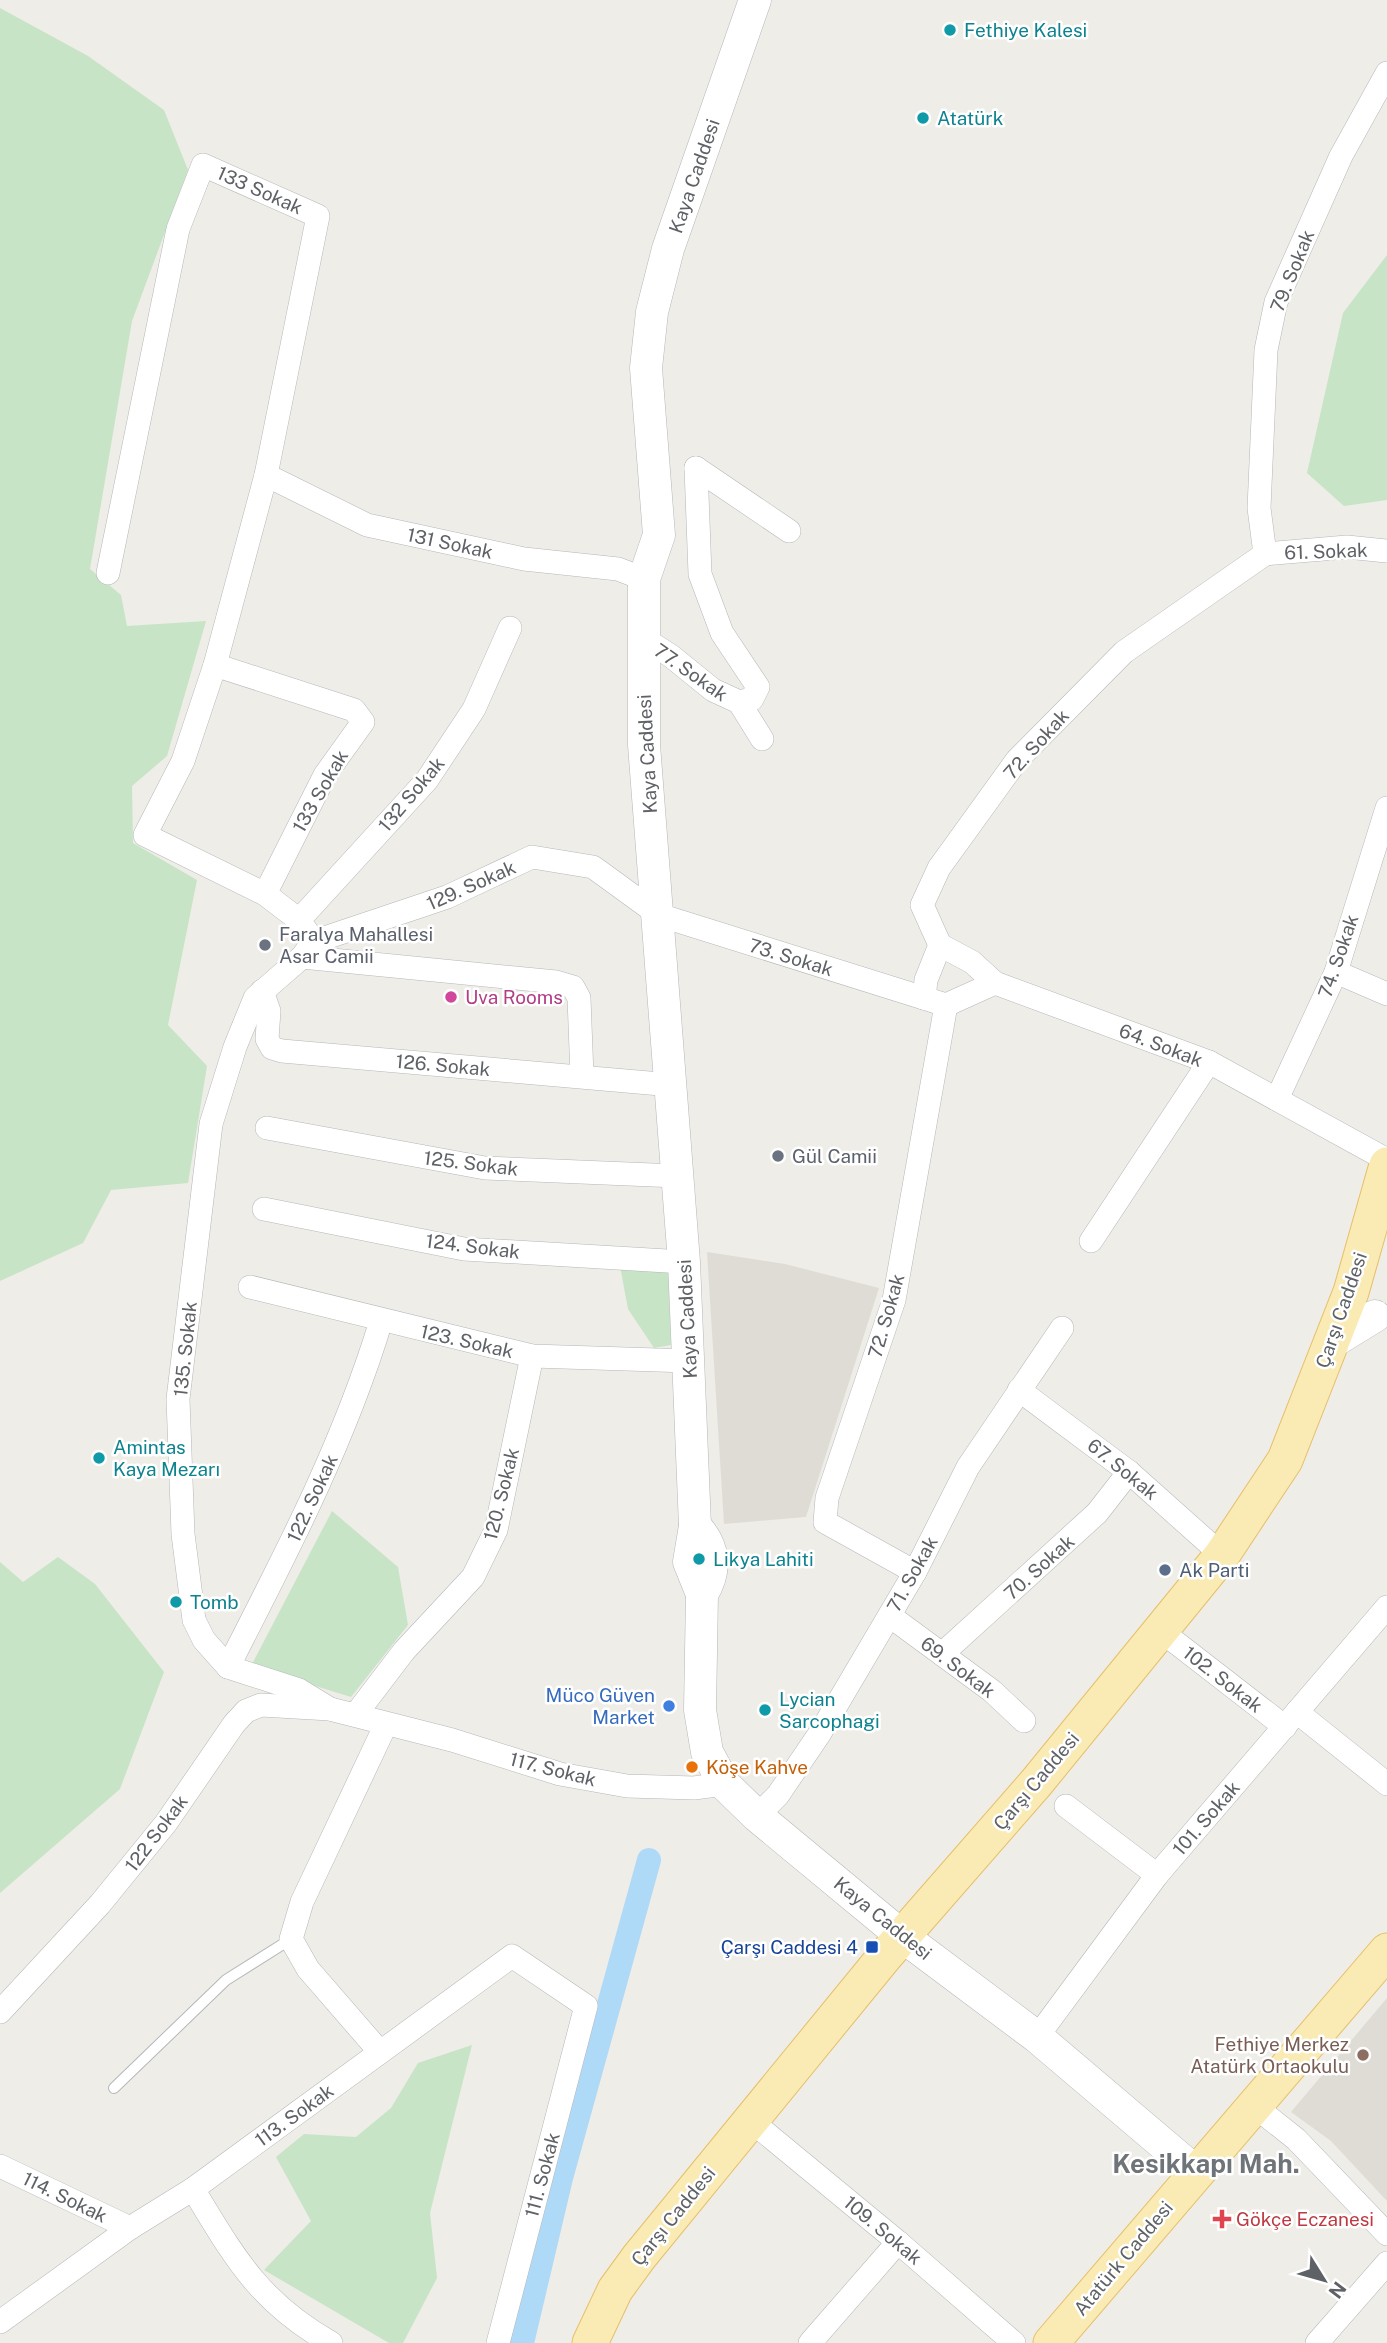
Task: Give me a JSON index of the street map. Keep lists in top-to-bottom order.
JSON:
{
  "streets": {
    "main road": ["Çarşı Caddesi", "Atatürk Caddesi"],
    "street": [
      "Kaya Caddesi",
      "133 Sokak",
      "79. Sokak",
      "131 Sokak",
      "61. Sokak",
      "77. Sokak",
      "72. Sokak",
      "132 Sokak",
      "129. Sokak",
      "74. Sokak",
      "73. Sokak",
      "64. Sokak",
      "126. Sokak",
      "125. Sokak",
      "124. Sokak",
      "123. Sokak",
      "135. Sokak",
      "67. Sokak",
      "120. Sokak",
      "122. Sokak",
      "70. Sokak",
      "71. Sokak",
      "69. Sokak",
      "102. Sokak",
      "117. Sokak",
      "101. Sokak",
      "122 Sokak",
      "113. Sokak",
      "111. Sokak",
      "114. Sokak",
      "109. Sokak"
    ]
  },
  "crossings": [
    ["Kaya Caddesi", "131 Sokak"],
    ["Kaya Caddesi", "77. Sokak"],
    ["Kaya Caddesi", "129. Sokak"],
    ["Kaya Caddesi", "73. Sokak"],
    ["Kaya Caddesi", "126. Sokak"],
    ["Kaya Caddesi", "125. Sokak"],
    ["Kaya Caddesi", "124. Sokak"],
    ["Kaya Caddesi", "Çarşı Caddesi"],
    ["Kaya Caddesi", "123. Sokak"],
    ["Kaya Caddesi", "71. Sokak"],
    ["Kaya Caddesi", "117. Sokak"],
    ["Kaya Caddesi", "101. Sokak"],
    ["Kaya Caddesi", "Atatürk Caddesi"],
    ["133 Sokak", "131 Sokak"],
    ["133 Sokak", "132 Sokak"],
    ["79. Sokak", "61. Sokak"],
    ["79. Sokak", "72. Sokak"],
    ["61. Sokak", "72. Sokak"],
    ["72. Sokak", "73. Sokak"],
    ["72. Sokak", "71. Sokak"],
    ["129. Sokak", "73. Sokak"],
    ["129. Sokak", "135. Sokak"],
    ["74. Sokak", "64. Sokak"],
    ["64. Sokak", "Çarşı Caddesi"],
    ["126. Sokak", "135. Sokak"],
    ["Çarşı Caddesi", "67. Sokak"],
    ["Çarşı Caddesi", "102. Sokak"],
    ["Çarşı Caddesi", "109. Sokak"],
    ["123. Sokak", "120. Sokak"],
    ["123. Sokak", "122. Sokak"],
    ["135. Sokak", "122. Sokak"],
    ["67. Sokak", "70. Sokak"],
    ["67. Sokak", "71. Sokak"],
    ["120. Sokak", "117. Sokak"],
    ["120. Sokak", "122 Sokak"],
    ["70. Sokak", "69. Sokak"],
    ["71. Sokak", "69. Sokak"],
    ["102. Sokak", "101. Sokak"],
    ["117. Sokak", "122 Sokak"],
    ["113. Sokak", "111. Sokak"],
    ["113. Sokak", "114. Sokak"]
  ],
  "districts": ["Kesikkapı Mah."],
  "places": {
    "other": [
      "Fethiye Kalesi",
      "Atatürk",
      "Faralya Mahallesi Asar Camii",
      "Uva Rooms",
      "Gül Camii",
      "Amintas Kaya Mezarı",
      "Likya Lahiti",
      "Ak Parti",
      "Tomb",
      "Müco Güven Market",
      "Lycian Sarcophagi",
      "Köşe Kahve",
      "Fethiye Merkez Atatürk Ortaokulu"
    ],
    "transit": ["Çarşı Caddesi 4"],
    "health": ["Gökçe Eczanesi"]
  },
  "north": "bottom right"
}
